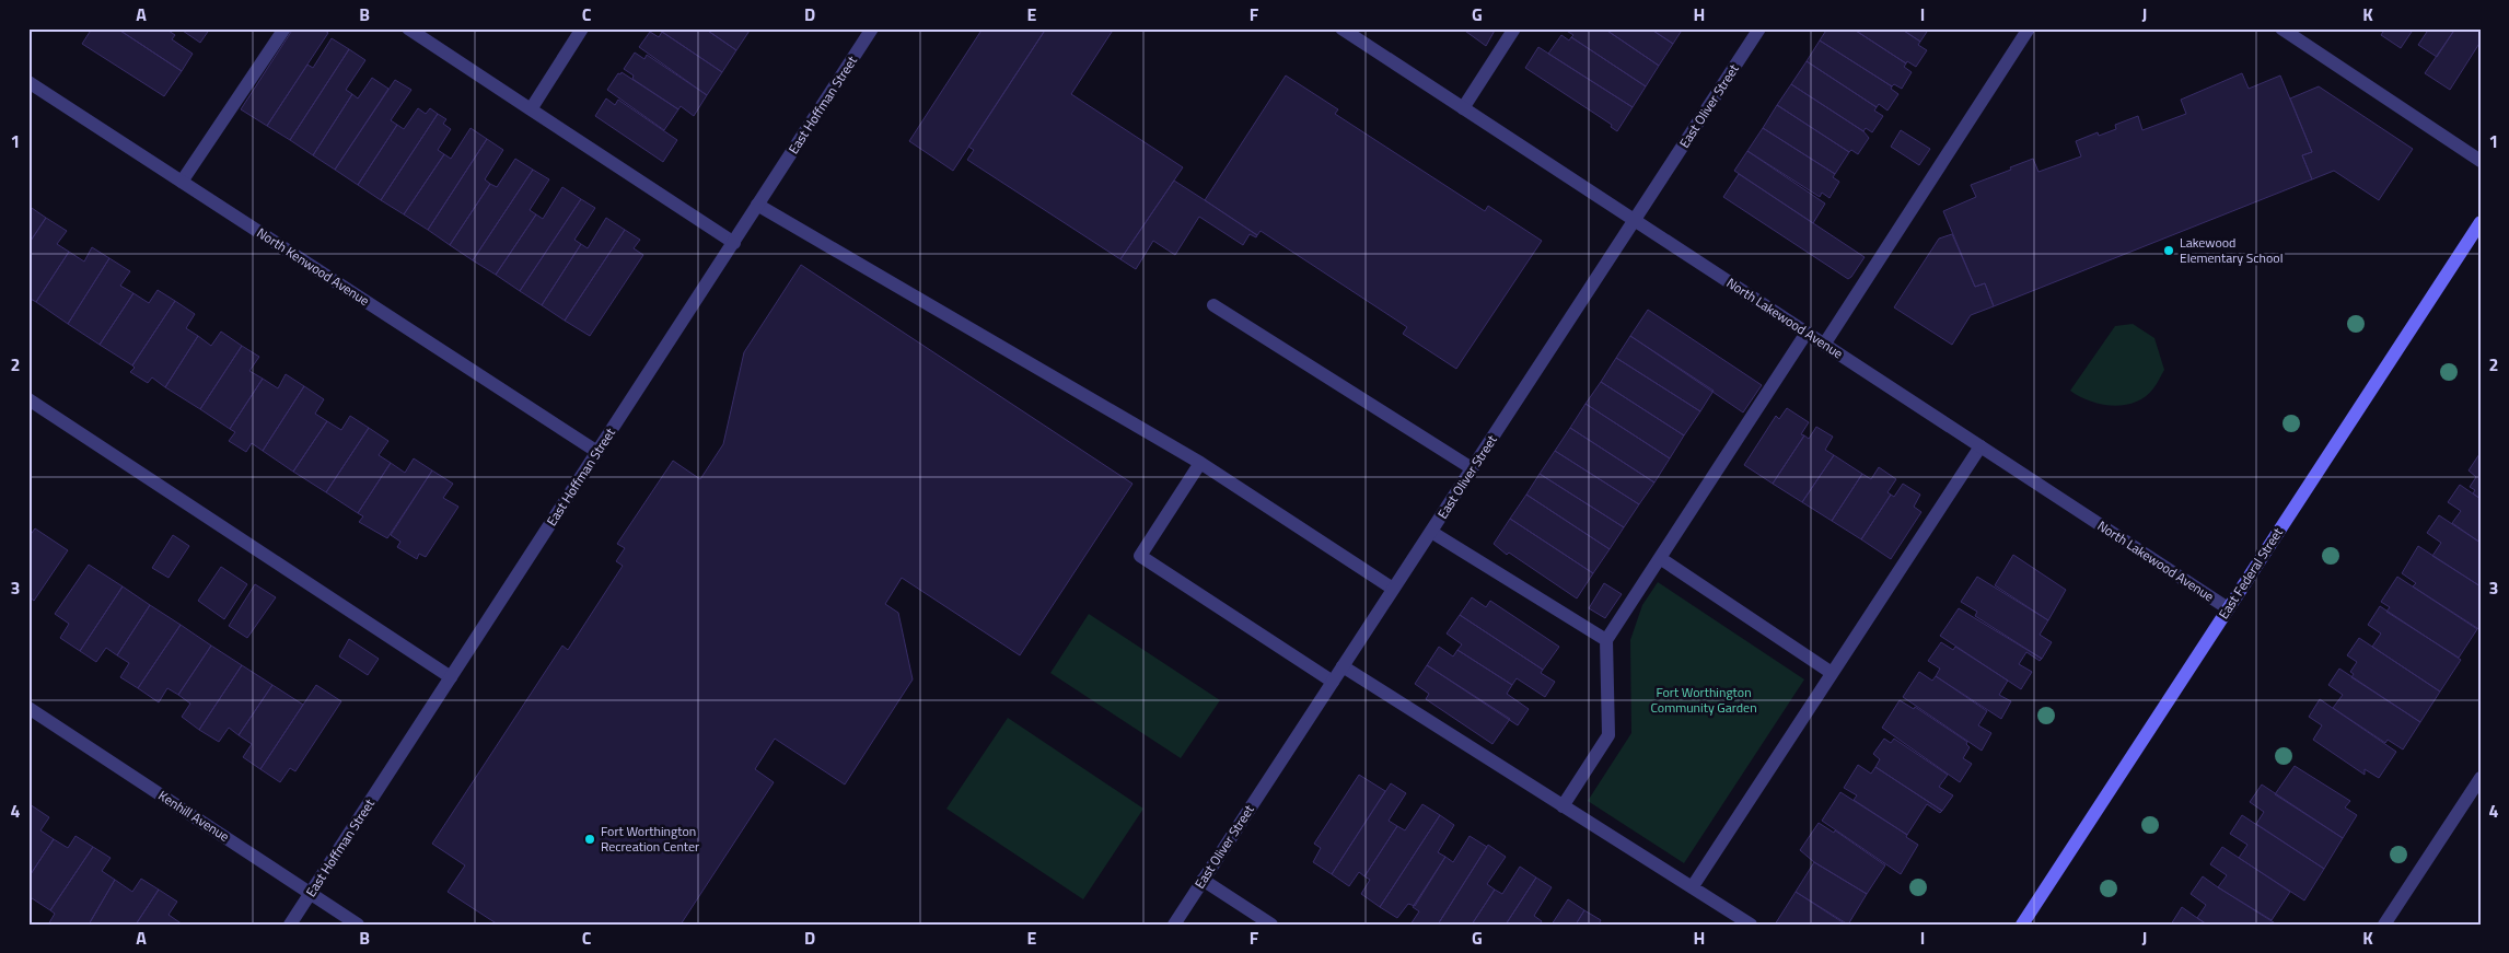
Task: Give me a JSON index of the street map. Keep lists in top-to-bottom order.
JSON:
{
  "streets": {
    "street": [
      "East Hoffman Street",
      "East Oliver Street",
      "North Kenwood Avenue",
      "North Lakewood Avenue",
      "East Federal Street",
      "Kenhill Avenue"
    ]
  },
  "crossings": [
    ["East Hoffman Street", "North Kenwood Avenue"],
    ["East Hoffman Street", "Kenhill Avenue"],
    ["East Oliver Street", "North Lakewood Avenue"],
    ["North Lakewood Avenue", "East Federal Street"]
  ],
  "parks": ["Fort Worthington Community Garden"],
  "places": ["Lakewood Elementary School", "Fort Worthington Recreation Center"],
  "grid": {
    "columns": [
      "A",
      "B",
      "C",
      "D",
      "E",
      "F",
      "G",
      "H",
      "I",
      "J",
      "K"
    ],
    "rows": [
      "1",
      "2",
      "3",
      "4"
    ]
  }
}
